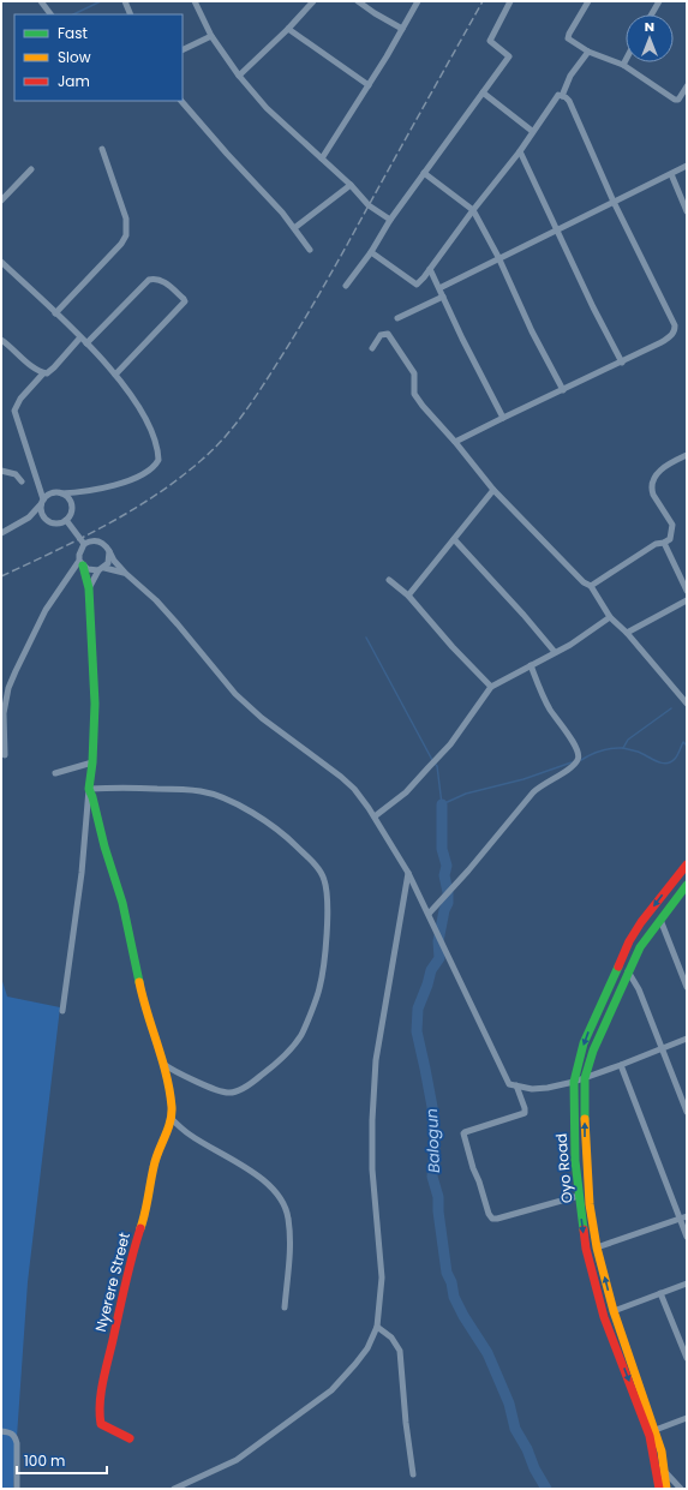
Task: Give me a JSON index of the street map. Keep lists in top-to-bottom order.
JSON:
{
  "streets": {
    "main road": ["Oyo Road", "Nyerere Street"]
  },
  "water": ["Balogun"],
  "legend": ["Fast", "Slow", "Jam"],
  "scale_bar": "100 m",
  "north": "top"
}
